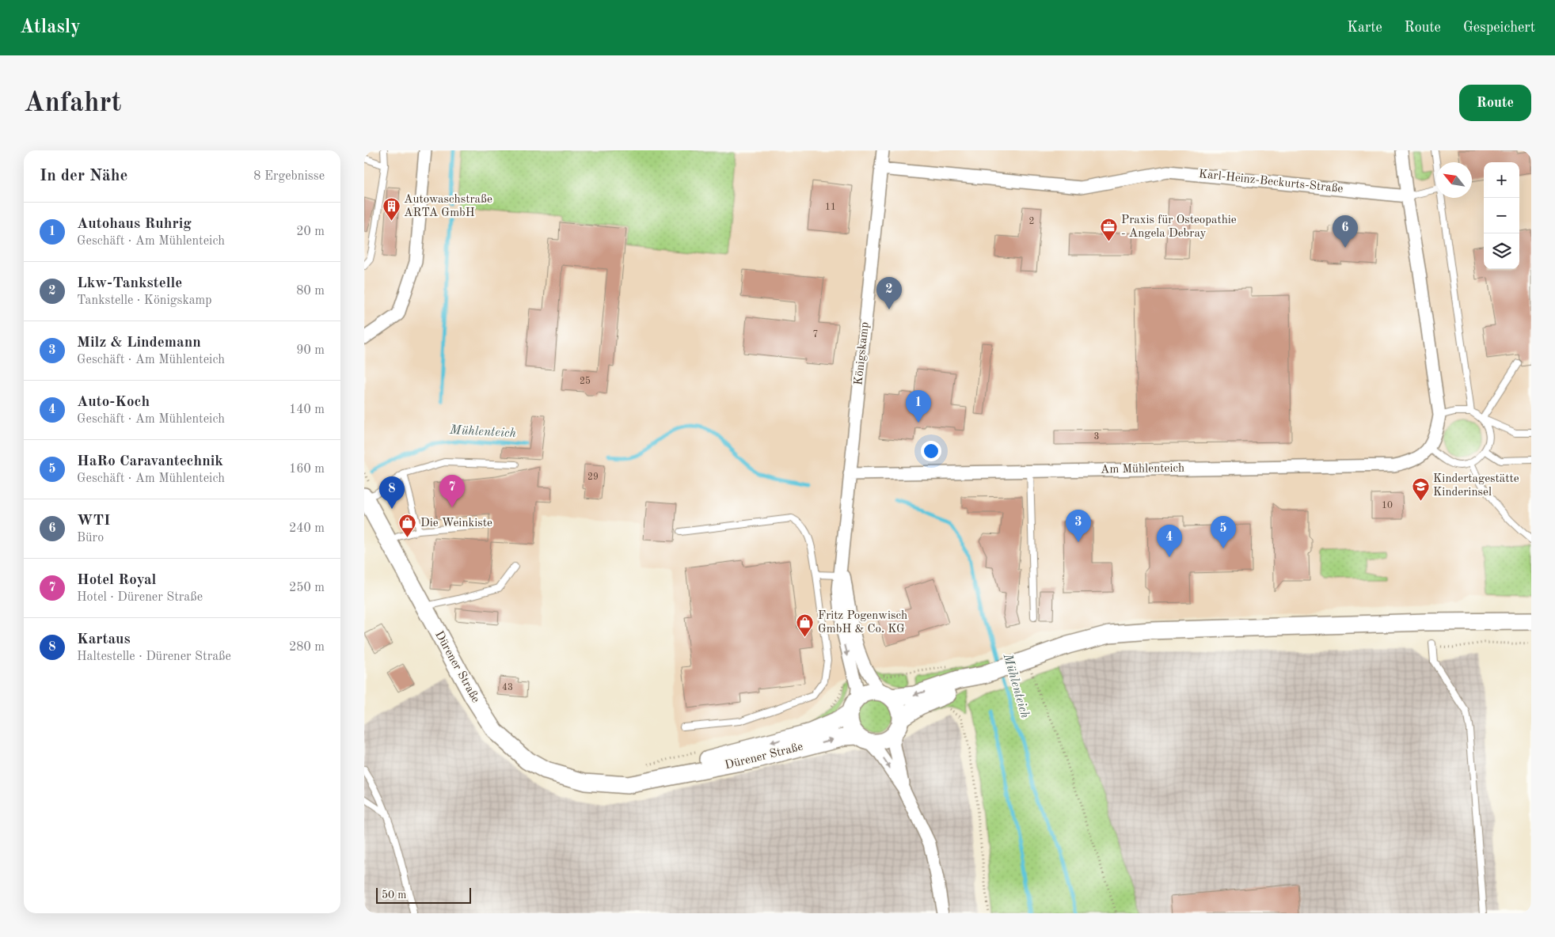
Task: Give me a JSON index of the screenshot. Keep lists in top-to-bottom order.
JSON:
{
  "streets": {
    "main road": ["Dürener Straße"],
    "street": ["Karl-Heinz-Beckurts-Straße", "Königskamp", "Am Mühlenteich"]
  },
  "crossings": [
    ["Karl-Heinz-Beckurts-Straße", "Königskamp"],
    ["Königskamp", "Am Mühlenteich"],
    ["Königskamp", "Dürener Straße"]
  ],
  "water": ["Mühlenteich"],
  "places": {
    "building": ["Autowaschstraße ARTA GmbH"],
    "office": ["Praxis für Osteopathie - Angela Debray"],
    "school or university": ["Kindertagestätte Kinderinsel"],
    "shop": ["Die Weinkiste", "Fritz Pogenwisch GmbH & Co. KG"]
  },
  "house_numbers": [
    "11",
    "2",
    "7",
    "25",
    "3",
    "29",
    "10",
    "43"
  ],
  "scale_bar": "50 m",
  "north": "top left",
  "page": {
    "header": "Atlasly",
    "nav": ["Karte", "Route", "Gespeichert"],
    "buttons": "Route",
    "title": "Anfahrt",
    "heading": ["In der Nähe", "8 Ergebnisse"],
    "map_buttons": ["+", "−"],
    "list": [
      {
        "mark": "1",
        "name": "Autohaus Ruhrig",
        "note": "Geschäft · Am Mühlenteich",
        "value": "20 m"
      },
      {
        "mark": "2",
        "name": "Lkw-Tankstelle",
        "note": "Tankstelle · Königskamp",
        "value": "80 m"
      },
      {
        "mark": "3",
        "name": "Milz & Lindemann",
        "note": "Geschäft · Am Mühlenteich",
        "value": "90 m"
      },
      {
        "mark": "4",
        "name": "Auto-Koch",
        "note": "Geschäft · Am Mühlenteich",
        "value": "140 m"
      },
      {
        "mark": "5",
        "name": "HaRo Caravantechnik",
        "note": "Geschäft · Am Mühlenteich",
        "value": "160 m"
      },
      {
        "mark": "6",
        "name": "WTI",
        "note": "Büro",
        "value": "240 m"
      },
      {
        "mark": "7",
        "name": "Hotel Royal",
        "note": "Hotel · Dürener Straße",
        "value": "250 m"
      },
      {
        "mark": "8",
        "name": "Kartaus",
        "note": "Haltestelle · Dürener Straße",
        "value": "280 m"
      }
    ],
    "pins": [
      "6",
      "2",
      "1",
      "7",
      "8",
      "3",
      "5",
      "4"
    ],
    "scale": "50 m"
  }
}
